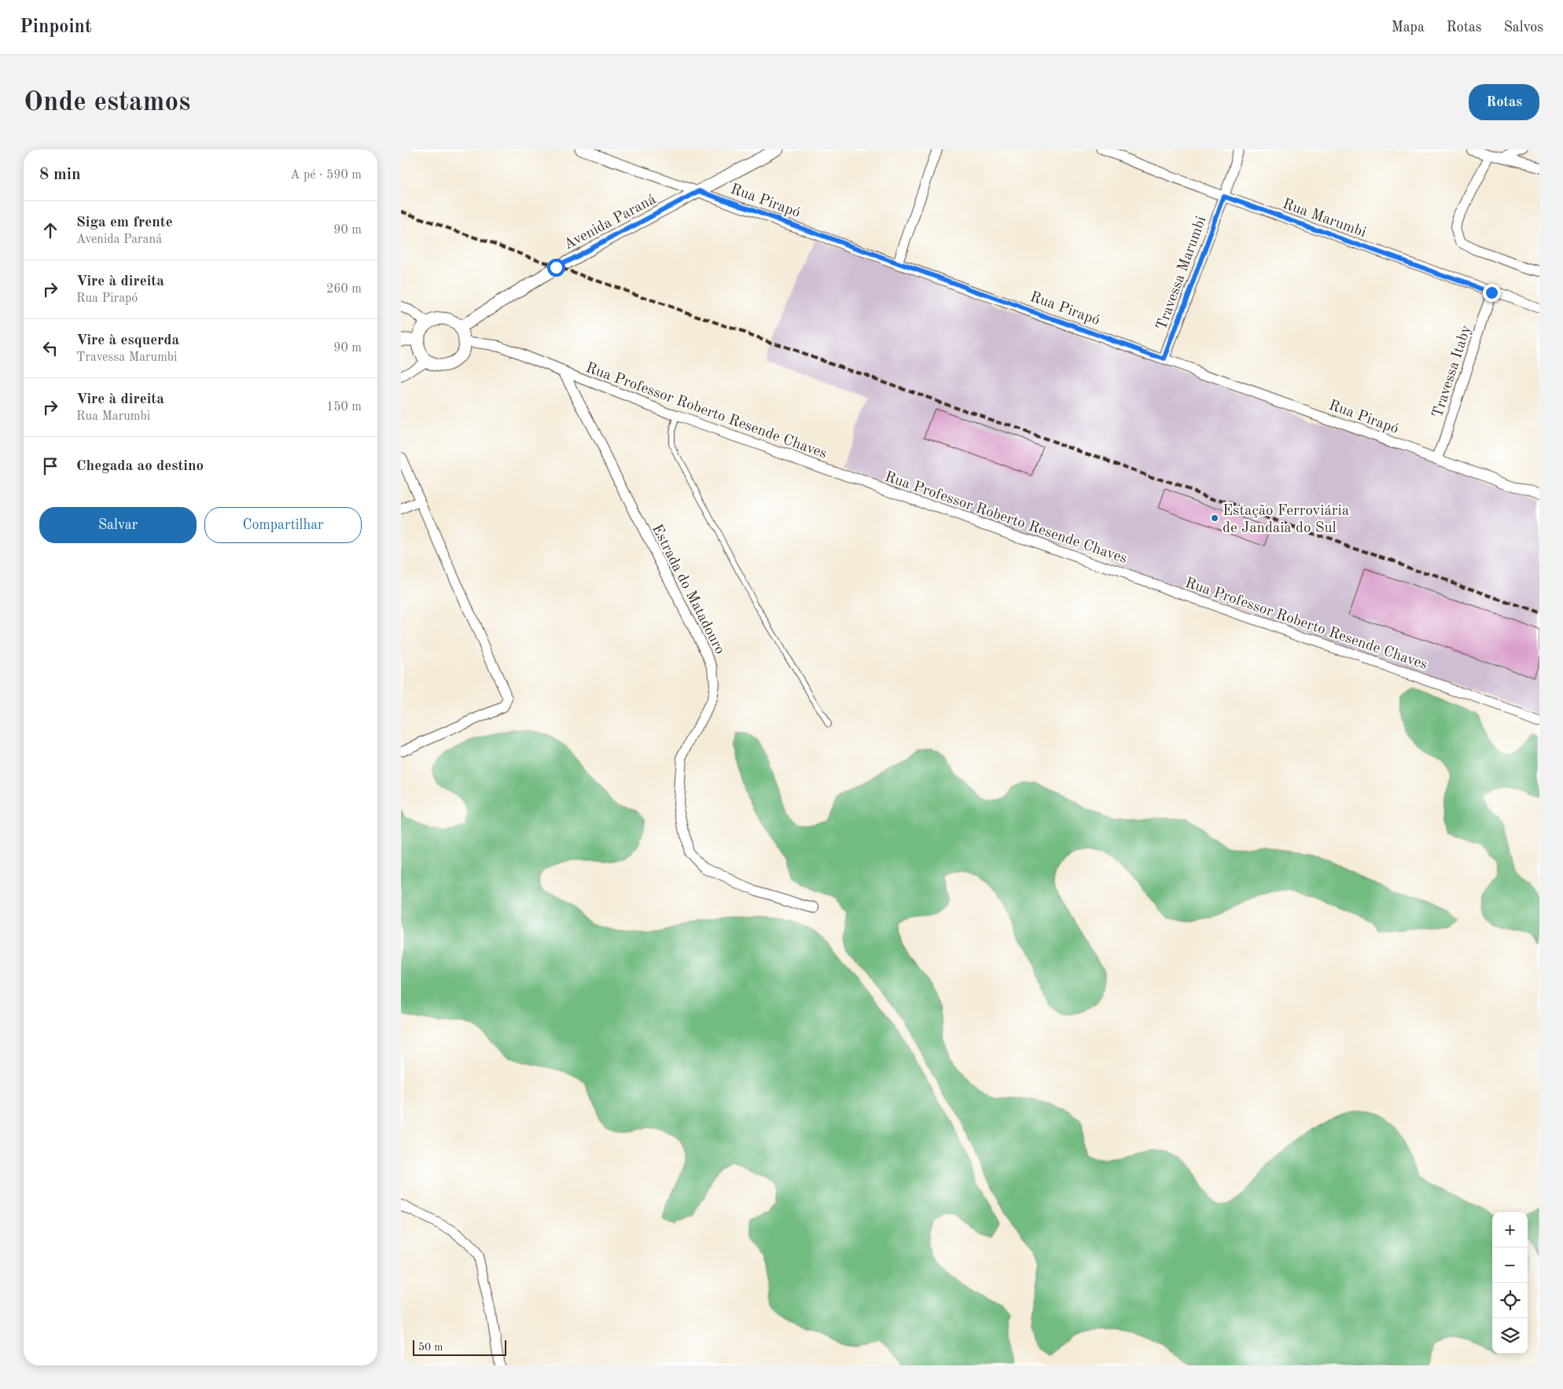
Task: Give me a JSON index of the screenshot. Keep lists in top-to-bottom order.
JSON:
{
  "streets": {
    "street": [
      "Rua Pirapó",
      "Rua Marumbi",
      "Avenida Paraná",
      "Travessa Marumbi",
      "Travessa Itaby",
      "Rua Professor Roberto Resende Chaves",
      "Estrada do Matadouro"
    ]
  },
  "crossings": [
    ["Rua Pirapó", "Avenida Paraná"],
    ["Rua Pirapó", "Travessa Marumbi"],
    ["Rua Pirapó", "Travessa Itaby"],
    ["Rua Marumbi", "Travessa Marumbi"],
    ["Rua Marumbi", "Travessa Itaby"],
    ["Avenida Paraná", "Rua Professor Roberto Resende Chaves"],
    ["Rua Professor Roberto Resende Chaves", "Estrada do Matadouro"]
  ],
  "places": ["Estação Ferroviária de Jandaia do Sul"],
  "scale_bar": "50 m",
  "page": {
    "header": "Pinpoint",
    "nav": ["Mapa", "Rotas", "Salvos"],
    "buttons": [
      "Rotas",
      ["Salvar", "Compartilhar"]
    ],
    "title": "Onde estamos",
    "heading": ["8 min", "A pé · 590 m"],
    "list": [
      ["Siga em frente", "Avenida Paraná", "90 m"],
      ["Vire à direita", "Rua Pirapó", "260 m"],
      ["Vire à esquerda", "Travessa Marumbi", "90 m"],
      ["Vire à direita", "Rua Marumbi", "150 m"],
      "Chegada ao destino"
    ],
    "map_buttons": ["+", "−"],
    "scale": "50 m"
  }
}
